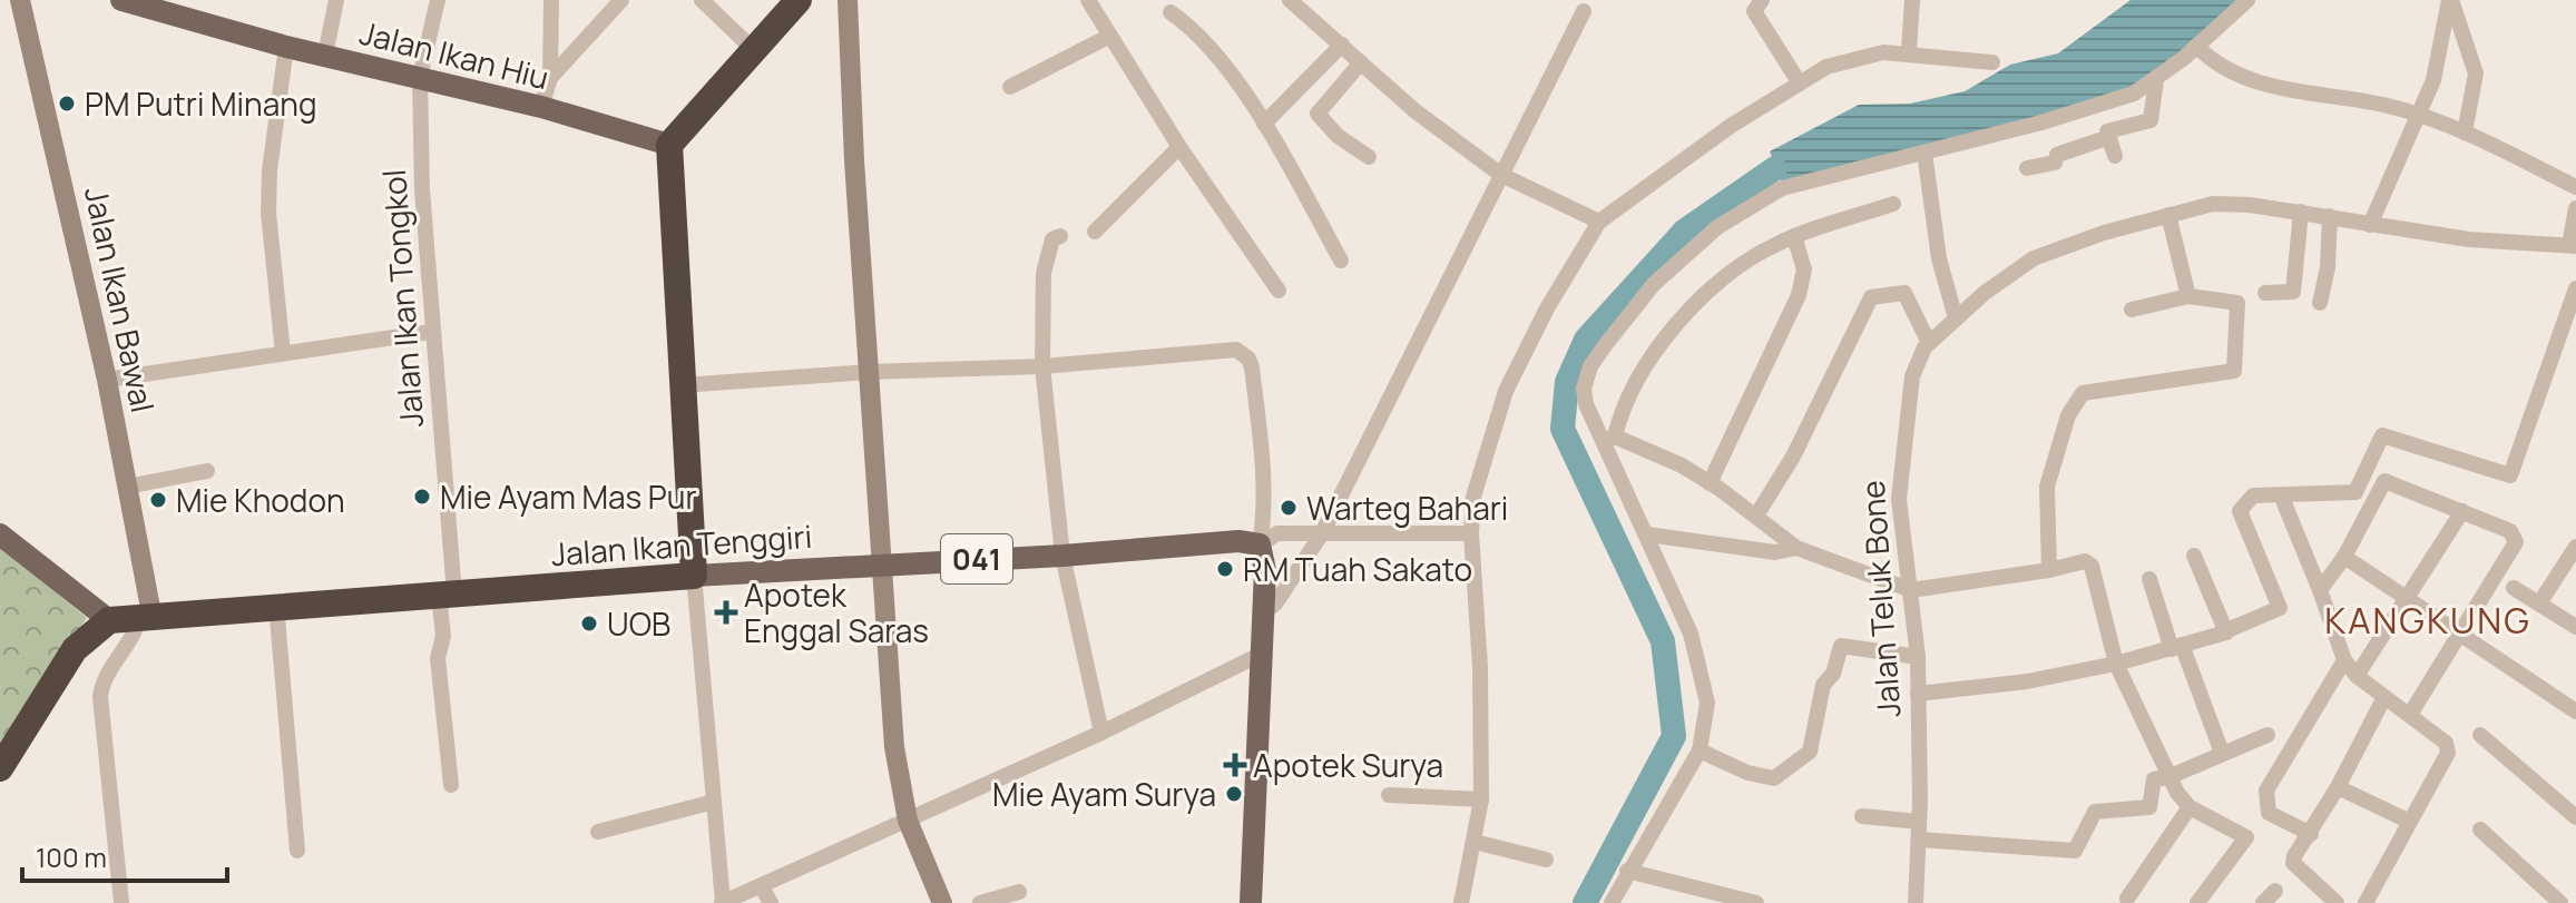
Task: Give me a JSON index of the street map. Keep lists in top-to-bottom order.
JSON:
{
  "streets": {
    "highway": ["Jalan Ikan Tenggiri"],
    "main road": ["Jalan Ikan Hiu", "041"],
    "street": ["Jalan Ikan Tongkol", "Jalan Ikan Bawal", "Jalan Teluk Bone"]
  },
  "crossings": [
    ["Jalan Ikan Hiu", "Jalan Ikan Tongkol"],
    ["Jalan Ikan Tongkol", "Jalan Ikan Tenggiri"],
    ["Jalan Ikan Bawal", "Jalan Ikan Tenggiri"]
  ],
  "districts": ["KANGKUNG"],
  "places": {
    "other": [
      "PM Putri Minang",
      "Mie Ayam Mas Pur",
      "Mie Khodon",
      "Warteg Bahari",
      "RM Tuah Sakato",
      "UOB",
      "Mie Ayam Surya"
    ],
    "health": ["Apotek Enggal Saras", "Apotek Surya"]
  },
  "scale_bar": "100 m"
}
